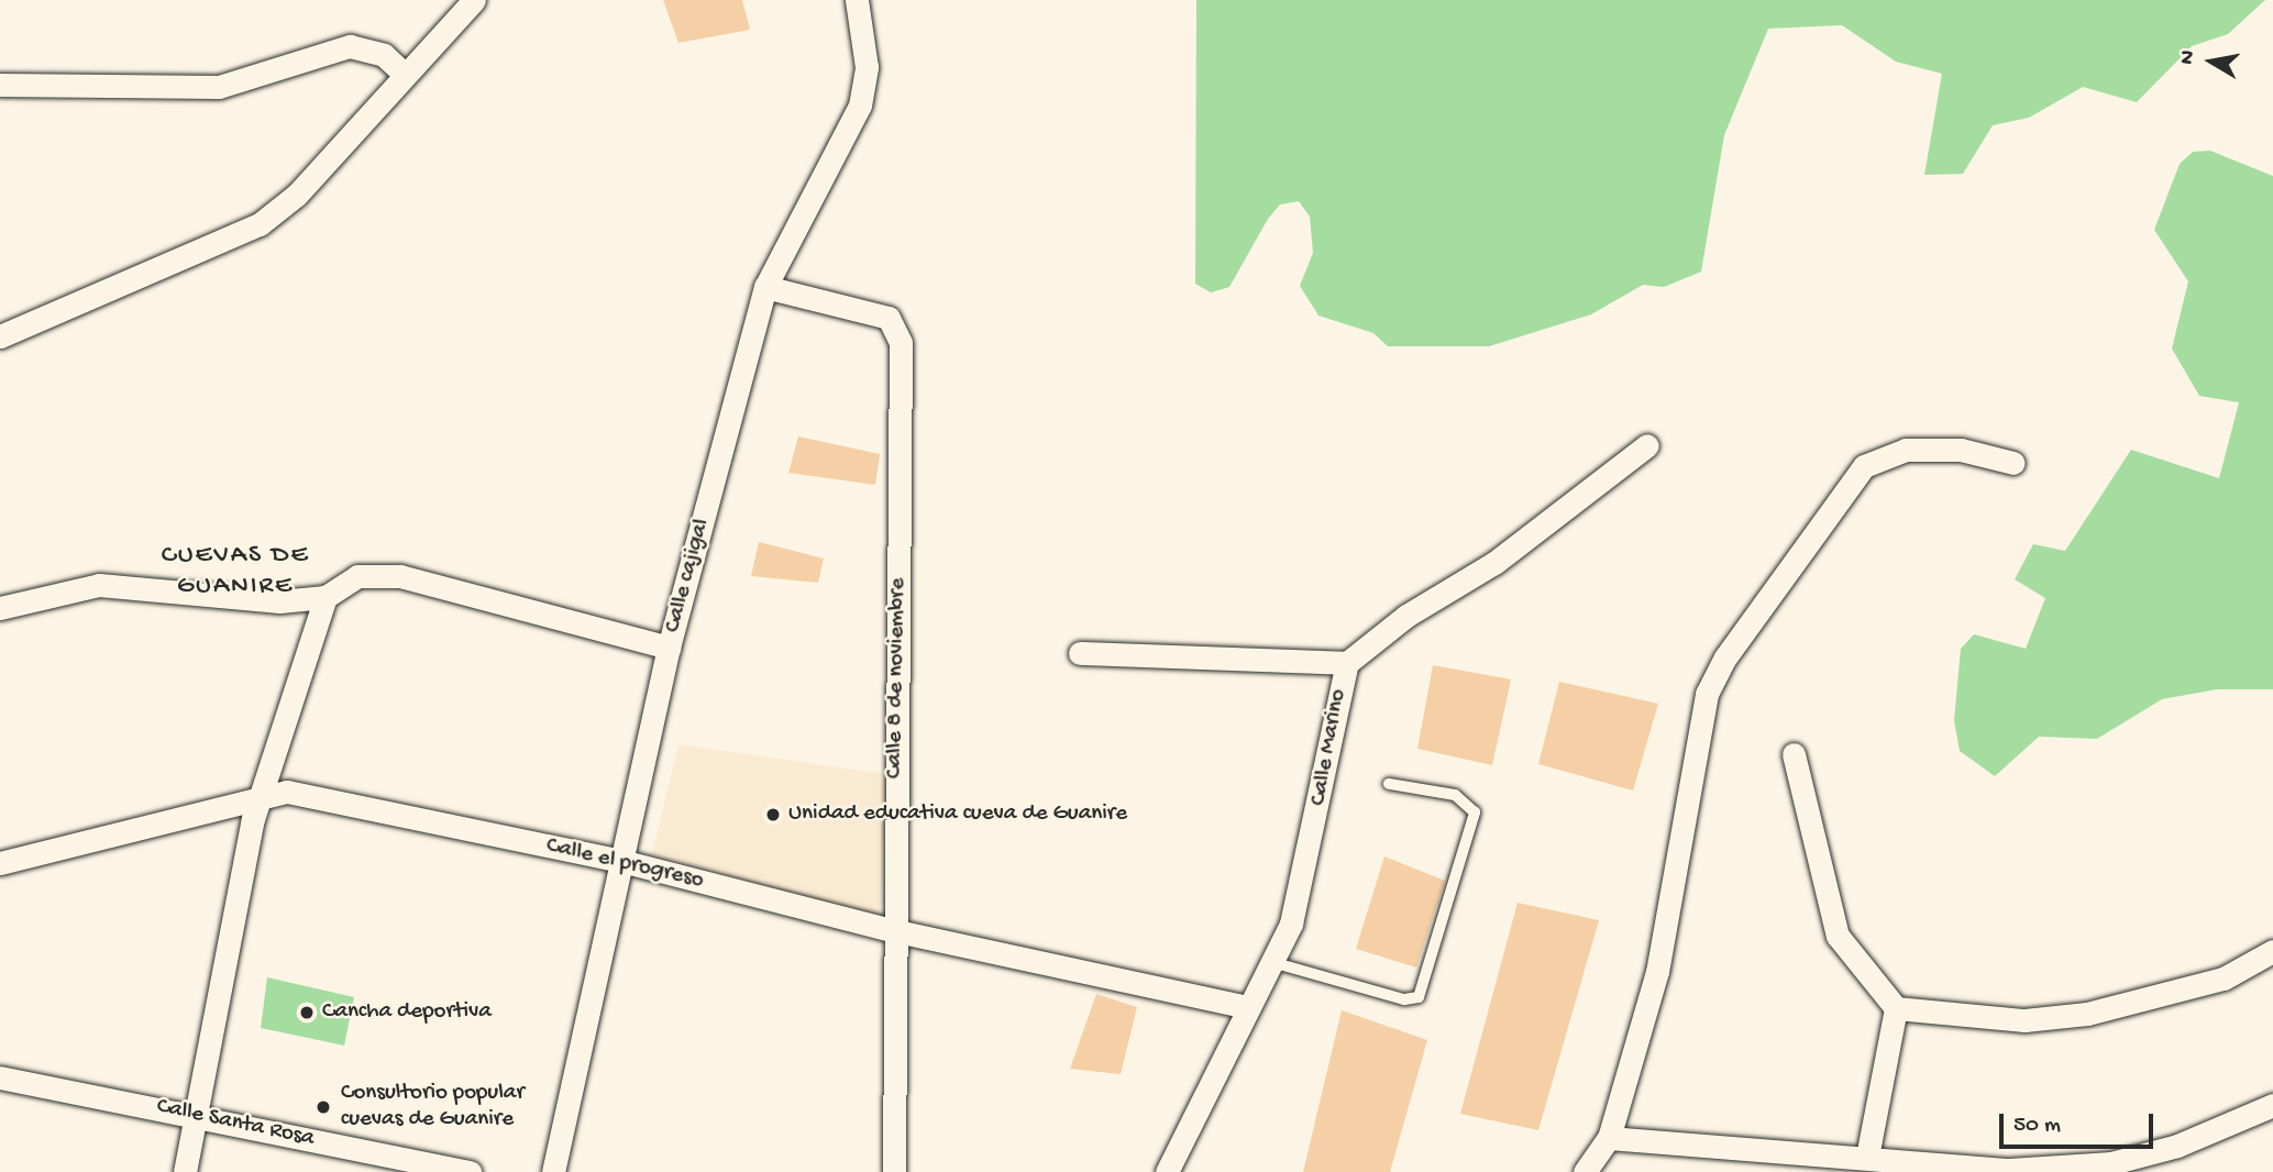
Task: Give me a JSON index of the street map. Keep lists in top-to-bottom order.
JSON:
{
  "streets": {
    "street": [
      "Calle cajigal",
      "Calle 8 de noviembre",
      "Calle Marino",
      "Calle el progreso",
      "Calle Santa Rosa"
    ]
  },
  "crossings": [
    ["Calle cajigal", "Calle 8 de noviembre"],
    ["Calle cajigal", "Calle el progreso"],
    ["Calle 8 de noviembre", "Calle el progreso"],
    ["Calle Marino", "Calle el progreso"]
  ],
  "districts": ["CUEVAS DE GUANIRE"],
  "places": ["Unidad educativa cueva de Guanire", "Cancha deportiva", "Consultorio popular cuevas de Guanire"],
  "scale_bar": "50 m",
  "north": "left"
}
